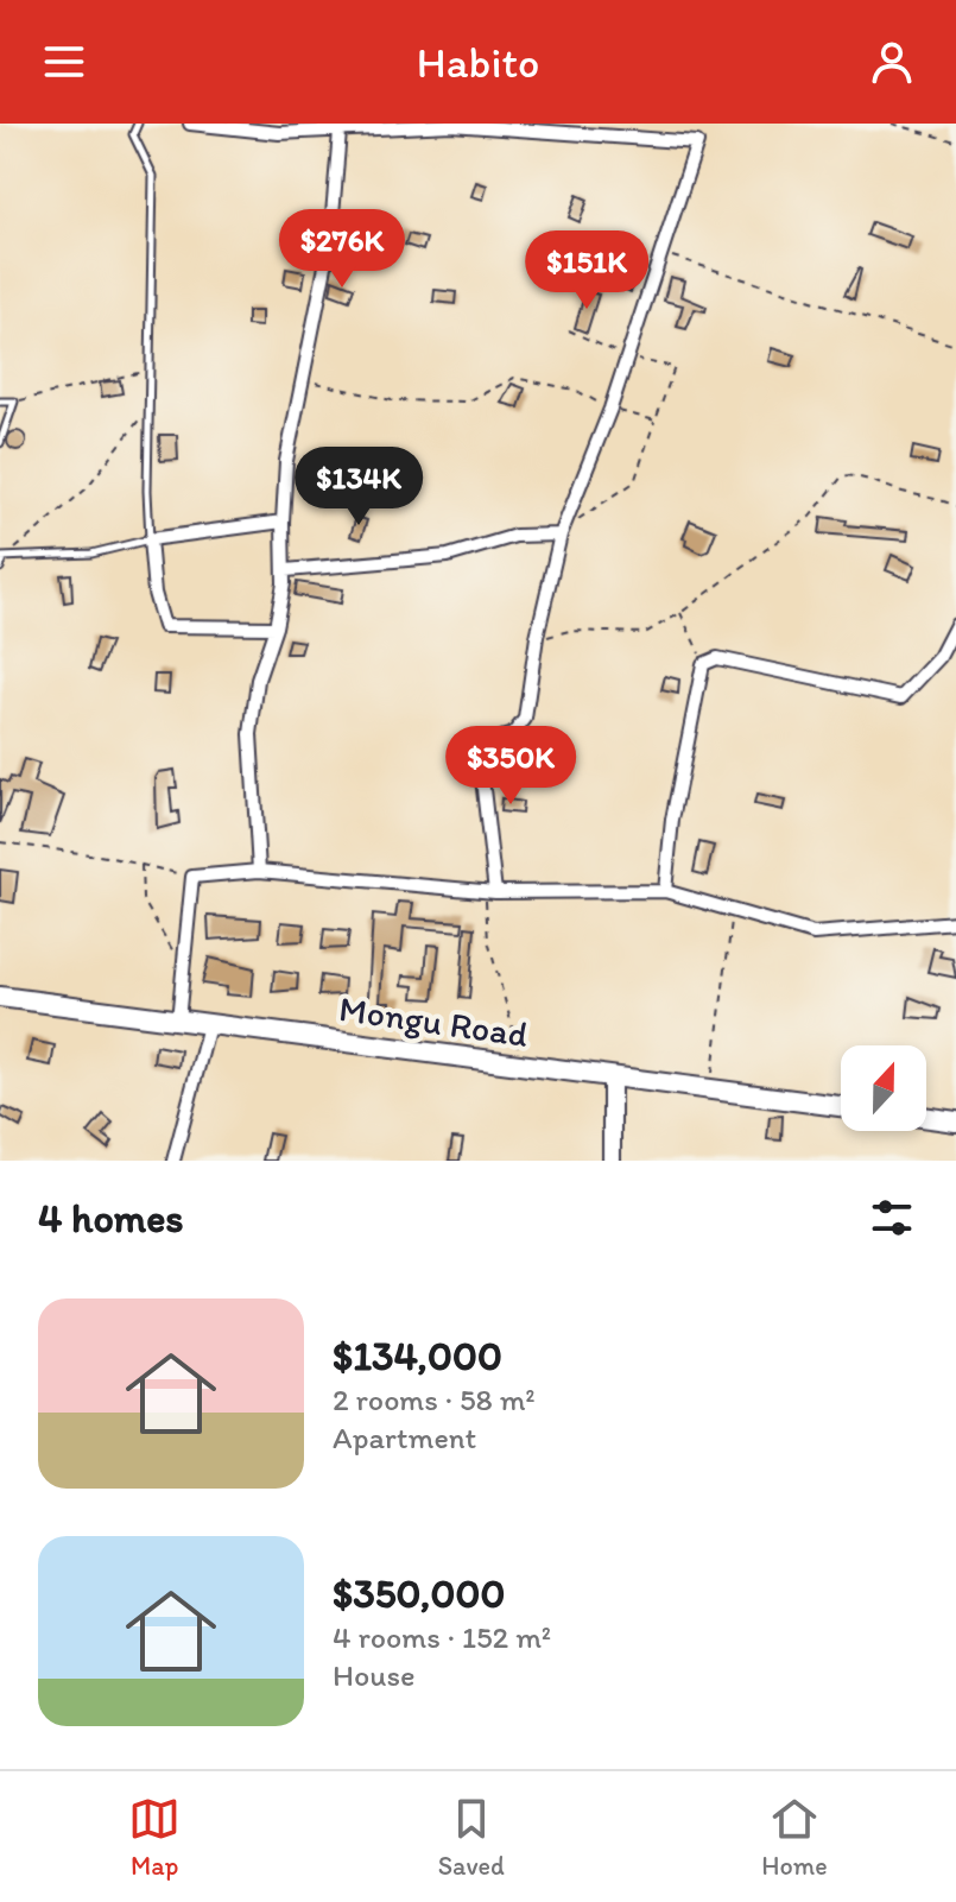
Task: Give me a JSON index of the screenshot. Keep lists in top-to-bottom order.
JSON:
{
  "streets": {
    "main road": ["Mongu Road"]
  },
  "north": "top",
  "page": {
    "header": "Habito",
    "price": [
      "$276K",
      "$151K",
      "$134K",
      "$350K"
    ],
    "heading": "4 homes",
    "list": [
      {
        "name": "$134,000",
        "note": "2 rooms · 58 m² · Apartment"
      },
      {
        "name": "$350,000",
        "note": "4 rooms · 152 m² · House"
      }
    ],
    "tabs": ["Map", "Saved", "Home"]
  }
}
